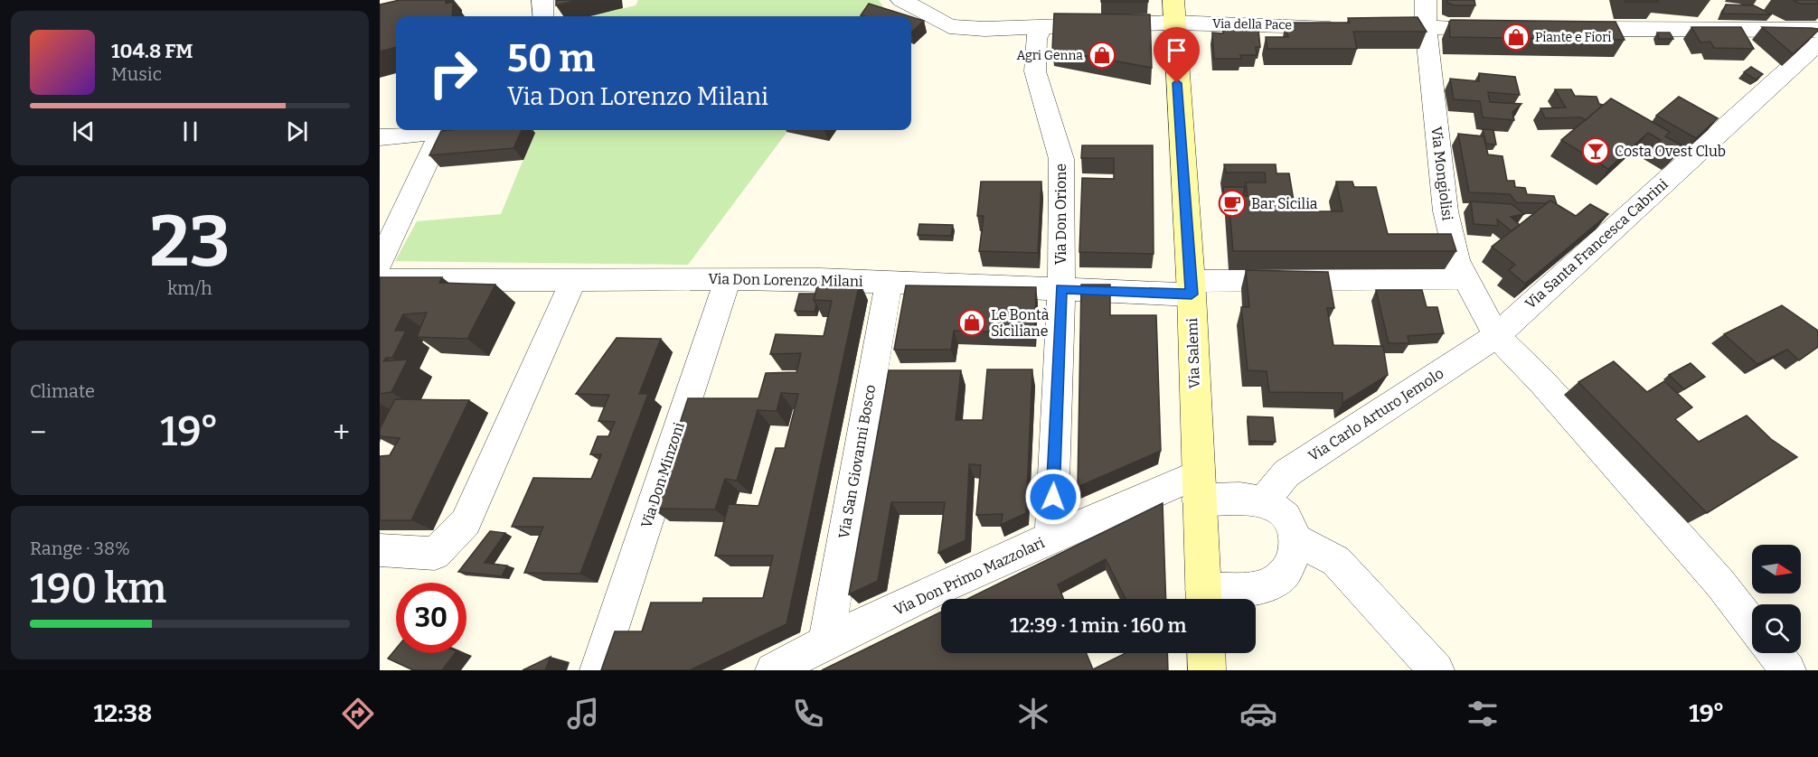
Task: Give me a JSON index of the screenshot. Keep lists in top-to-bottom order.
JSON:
{
  "streets": {
    "main road": ["Via Salemi"],
    "street": [
      "Via della Pace",
      "Via Mongiolisi",
      "Via Don Orione",
      "Via Santa Francesca Cabrini",
      "Via Don Lorenzo Milani",
      "Via Carlo Arturo Jemolo",
      "Via San Giovanni Bosco",
      "Via Don Minzoni",
      "Via Don Primo Mazzolari"
    ]
  },
  "crossings": [
    ["Via della Pace", "Via Mongiolisi"],
    ["Via della Pace", "Via Don Orione"],
    ["Via della Pace", "Via Salemi"],
    ["Via Mongiolisi", "Via Santa Francesca Cabrini"],
    ["Via Mongiolisi", "Via Don Lorenzo Milani"],
    ["Via Mongiolisi", "Via Carlo Arturo Jemolo"],
    ["Via Don Orione", "Via Don Lorenzo Milani"],
    ["Via Don Orione", "Via Don Primo Mazzolari"],
    ["Via Santa Francesca Cabrini", "Via Carlo Arturo Jemolo"],
    ["Via Don Lorenzo Milani", "Via Salemi"],
    ["Via Don Lorenzo Milani", "Via San Giovanni Bosco"],
    ["Via Don Lorenzo Milani", "Via Don Minzoni"],
    ["Via Salemi", "Via Don Primo Mazzolari"],
    ["Via San Giovanni Bosco", "Via Don Primo Mazzolari"]
  ],
  "places": {
    "shop": ["Piante e Fiori", "Agri Genna", "Le Bontà Siciliane"],
    "bar": ["Costa Ovest Club"],
    "cafe": ["Bar Sicilia"]
  },
  "north": "right",
  "page": {
    "turn": ["50 m", "Via Don Lorenzo Milani"],
    "song": ["104.8 FM", "Music"],
    "tile": [
      ["23", "km/h"],
      "Climate",
      ["Range · 38%", "190 km"]
    ],
    "heat": ["−", "19°", "+"],
    "limit": "30",
    "trip": "12:39 · 1 min · 160 m",
    "tabs": ["12:38", "19°"]
  }
}
